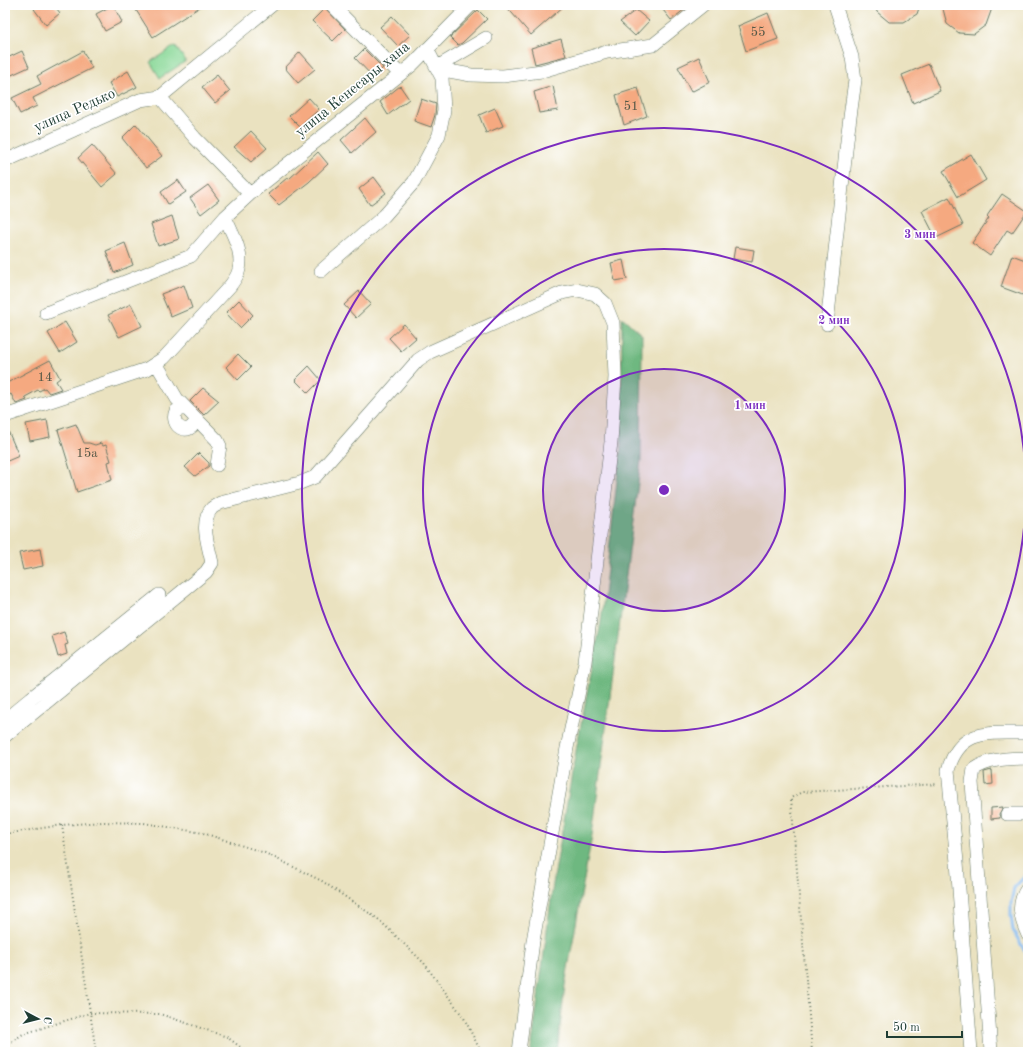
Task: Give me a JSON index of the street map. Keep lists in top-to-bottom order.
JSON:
{
  "streets": {
    "street": ["улица Кенесары хана", "улица Редько"]
  },
  "house_numbers": [
    "55",
    "51",
    "14",
    "15а"
  ],
  "scale_bar": "50 m",
  "north": "right",
  "rings": ["3 мин", "2 мин", "1 мин"]
}
